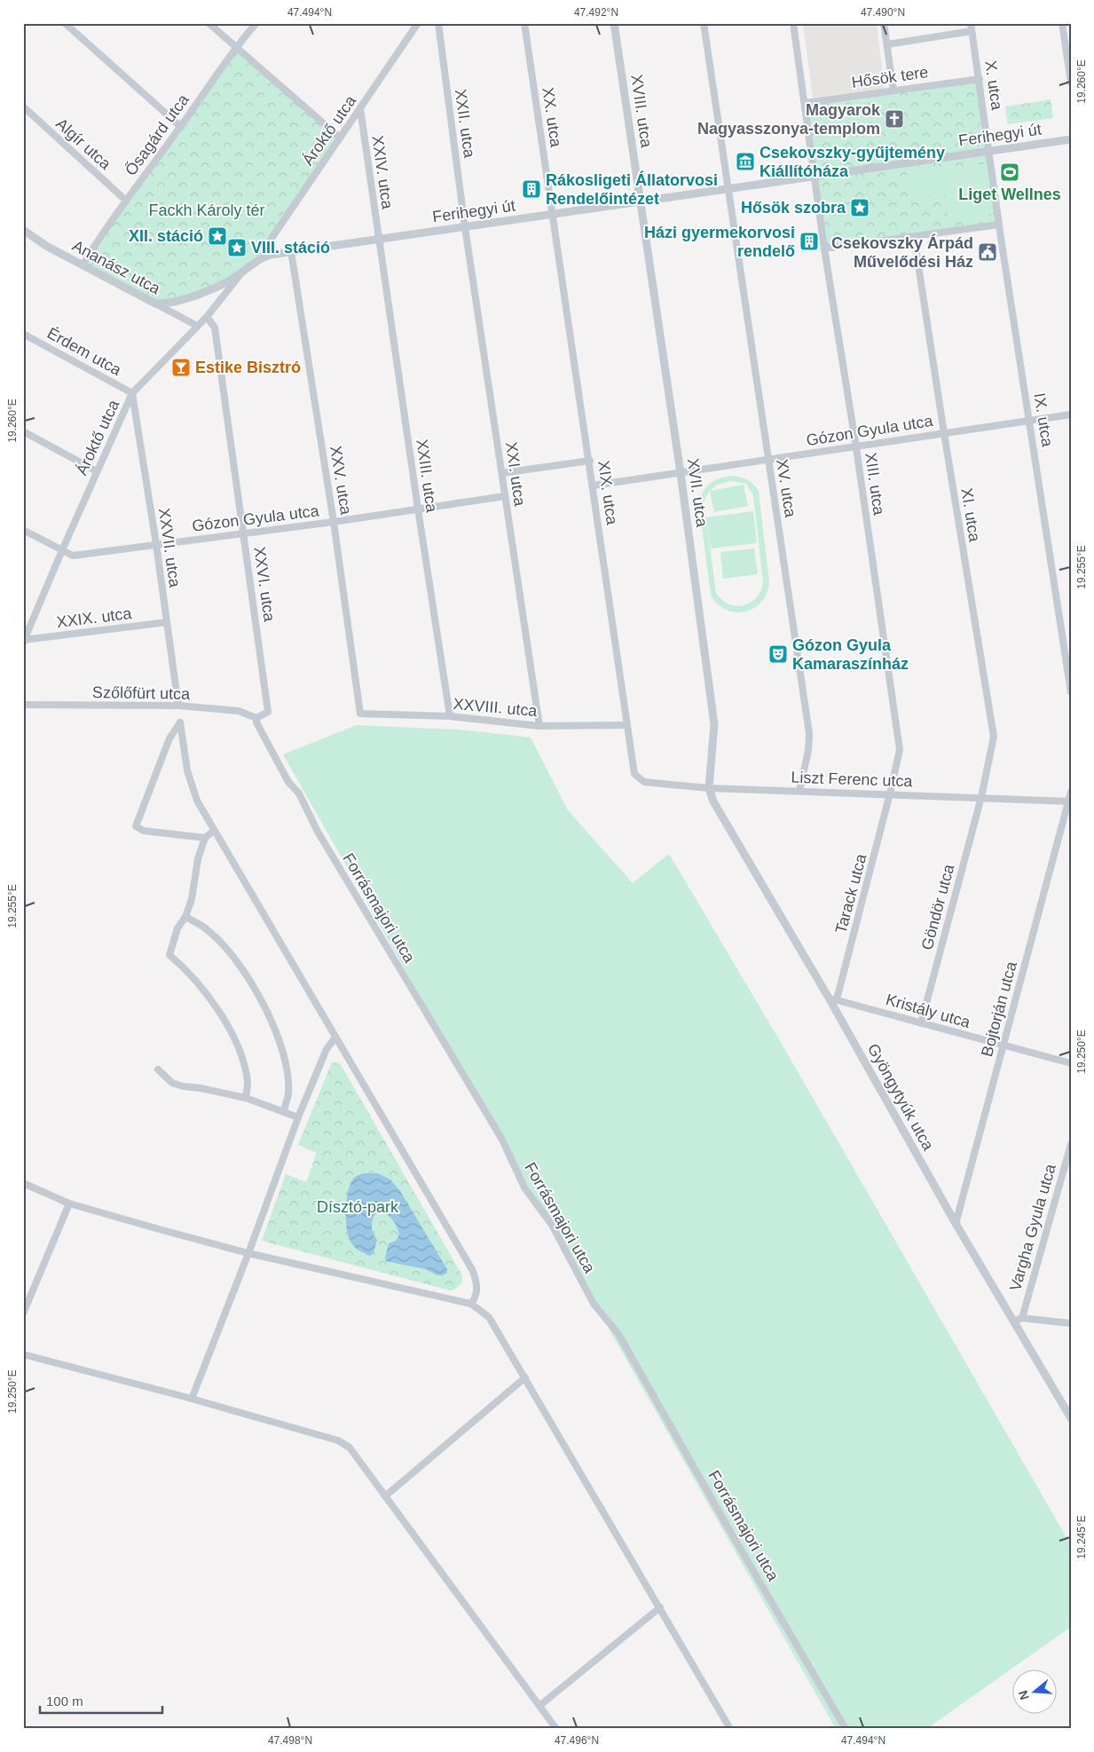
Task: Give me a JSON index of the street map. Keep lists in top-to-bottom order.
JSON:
{
  "streets": {
    "street": [
      "Hősök tere",
      "X. utca",
      "XVIII. utca",
      "XX. utca",
      "XXII. utca",
      "Ároktő utca",
      "Ősagárd utca",
      "Ferihegyi út",
      "Algír utca",
      "XXIV. utca",
      "Ananász utca",
      "Érdem utca",
      "IX. utca",
      "Gózon Gyula utca",
      "XXI. utca",
      "XXIII. utca",
      "XXV. utca",
      "XIII. utca",
      "XV. utca",
      "XIX. utca",
      "XVII. utca",
      "XI. utca",
      "XXVII. utca",
      "XXVI. utca",
      "XXIX. utca",
      "Szőlőfürt utca",
      "XXVIII. utca",
      "Liszt Ferenc utca",
      "Tarack utca",
      "Göndör utca",
      "Forrásmajori utca",
      "Bojtorján utca",
      "Kristály utca",
      "Gyöngytyúk utca",
      "Vargha Gyula utca"
    ]
  },
  "crossings": [
    ["Hősök tere", "X. utca"],
    ["Hősök tere", "XIII. utca"],
    ["X. utca", "Ferihegyi út"],
    ["X. utca", "IX. utca"],
    ["XVIII. utca", "Ferihegyi út"],
    ["XVIII. utca", "XVII. utca"],
    ["XX. utca", "Ferihegyi út"],
    ["XX. utca", "XIX. utca"],
    ["XXII. utca", "Ferihegyi út"],
    ["XXII. utca", "XXI. utca"],
    ["Ároktő utca", "Ferihegyi út"],
    ["Ároktő utca", "XXIV. utca"],
    ["Ároktő utca", "Ananász utca"],
    ["Ároktő utca", "Érdem utca"],
    ["Ároktő utca", "Gózon Gyula utca"],
    ["Ároktő utca", "XXVII. utca"],
    ["Ároktő utca", "XXVI. utca"],
    ["Ároktő utca", "XXIX. utca"],
    ["Ősagárd utca", "Algír utca"],
    ["Ősagárd utca", "Ananász utca"],
    ["Ferihegyi út", "XXIV. utca"],
    ["Ferihegyi út", "Ananász utca"],
    ["Ferihegyi út", "IX. utca"],
    ["Ferihegyi út", "XXI. utca"],
    ["Ferihegyi út", "XXIII. utca"],
    ["Ferihegyi út", "XXV. utca"],
    ["Ferihegyi út", "XIII. utca"],
    ["Ferihegyi út", "XV. utca"],
    ["Ferihegyi út", "XIX. utca"],
    ["Ferihegyi út", "XVII. utca"],
    ["XXIV. utca", "XXIII. utca"],
    ["Érdem utca", "XXVII. utca"],
    ["IX. utca", "Gózon Gyula utca"],
    ["Gózon Gyula utca", "XXI. utca"],
    ["Gózon Gyula utca", "XXIII. utca"],
    ["Gózon Gyula utca", "XXV. utca"],
    ["Gózon Gyula utca", "XIII. utca"],
    ["Gózon Gyula utca", "XV. utca"],
    ["Gózon Gyula utca", "XIX. utca"],
    ["Gózon Gyula utca", "XVII. utca"],
    ["Gózon Gyula utca", "XI. utca"],
    ["Gózon Gyula utca", "XXVII. utca"],
    ["Gózon Gyula utca", "XXVI. utca"],
    ["XXI. utca", "XXVIII. utca"],
    ["XXIII. utca", "XXVIII. utca"],
    ["XXV. utca", "XXVIII. utca"],
    ["XIII. utca", "Liszt Ferenc utca"],
    ["XIII. utca", "Tarack utca"],
    ["XV. utca", "Liszt Ferenc utca"],
    ["XIX. utca", "XXVIII. utca"],
    ["XIX. utca", "Liszt Ferenc utca"],
    ["XVII. utca", "Liszt Ferenc utca"],
    ["XVII. utca", "Gyöngytyúk utca"],
    ["XI. utca", "Liszt Ferenc utca"],
    ["XI. utca", "Göndör utca"],
    ["XXVII. utca", "XXIX. utca"],
    ["XXVII. utca", "Szőlőfürt utca"],
    ["XXVI. utca", "Szőlőfürt utca"],
    ["XXVI. utca", "Forrásmajori utca"],
    ["Szőlőfürt utca", "Forrásmajori utca"],
    ["Liszt Ferenc utca", "Tarack utca"],
    ["Liszt Ferenc utca", "Göndör utca"],
    ["Liszt Ferenc utca", "Bojtorján utca"],
    ["Liszt Ferenc utca", "Gyöngytyúk utca"],
    ["Tarack utca", "Kristály utca"],
    ["Tarack utca", "Gyöngytyúk utca"],
    ["Göndör utca", "Kristály utca"],
    ["Bojtorján utca", "Kristály utca"],
    ["Bojtorján utca", "Gyöngytyúk utca"],
    ["Kristály utca", "Gyöngytyúk utca"],
    ["Gyöngytyúk utca", "Vargha Gyula utca"]
  ],
  "parks": ["Fackh Károly tér", "Dísztó-park"],
  "places": {
    "church": ["Magyarok Nagyasszonya-templom"],
    "museum": ["Csekovszky-gyűjtemény Kiállítóháza"],
    "sports": ["Liget Wellnes"],
    "building": ["Rákosligeti Állatorvosi Rendelőintézet", "Házi gyermekorvosi rendelő"],
    "place": ["Hősök szobra", "XII. stáció", "VIII. stáció"],
    "public building": ["Csekovszky Árpád Művelődési Ház"],
    "bar": ["Estike Bisztró"],
    "theatre": ["Gózon Gyula Kamaraszínház"]
  },
  "scale_bar": "100 m",
  "north": "left",
  "coordinates": [
    "47.494°N",
    "47.492°N",
    "47.490°N",
    "19.260°E",
    "19.255°E",
    "19.250°E",
    "19.245°E",
    "47.498°N",
    "47.496°N"
  ]
}
